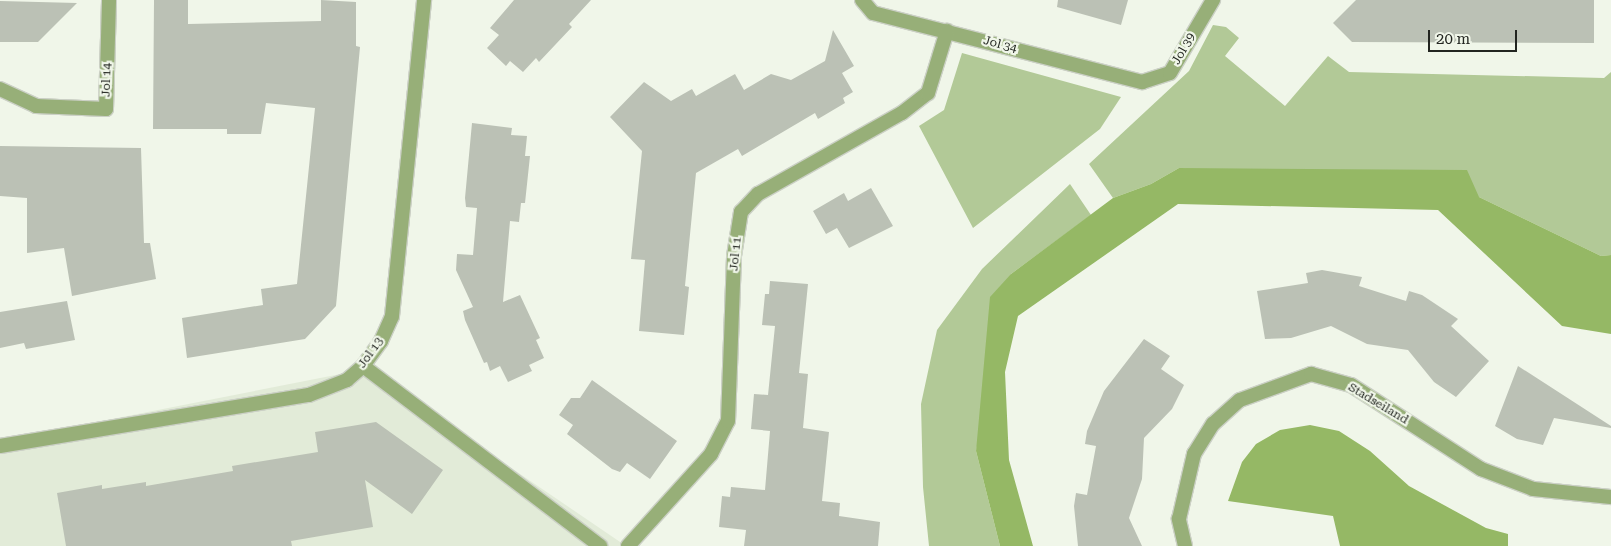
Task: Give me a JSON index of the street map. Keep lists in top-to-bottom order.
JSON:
{
  "streets": {
    "street": [
      "Jol 34",
      "Jol 39",
      "Jol 14",
      "Jol 11",
      "Jol 13",
      "Stadseiland"
    ]
  },
  "crossings": [
    ["Jol 34", "Jol 39"],
    ["Jol 34", "Jol 11"]
  ],
  "scale_bar": "20 m"
}
